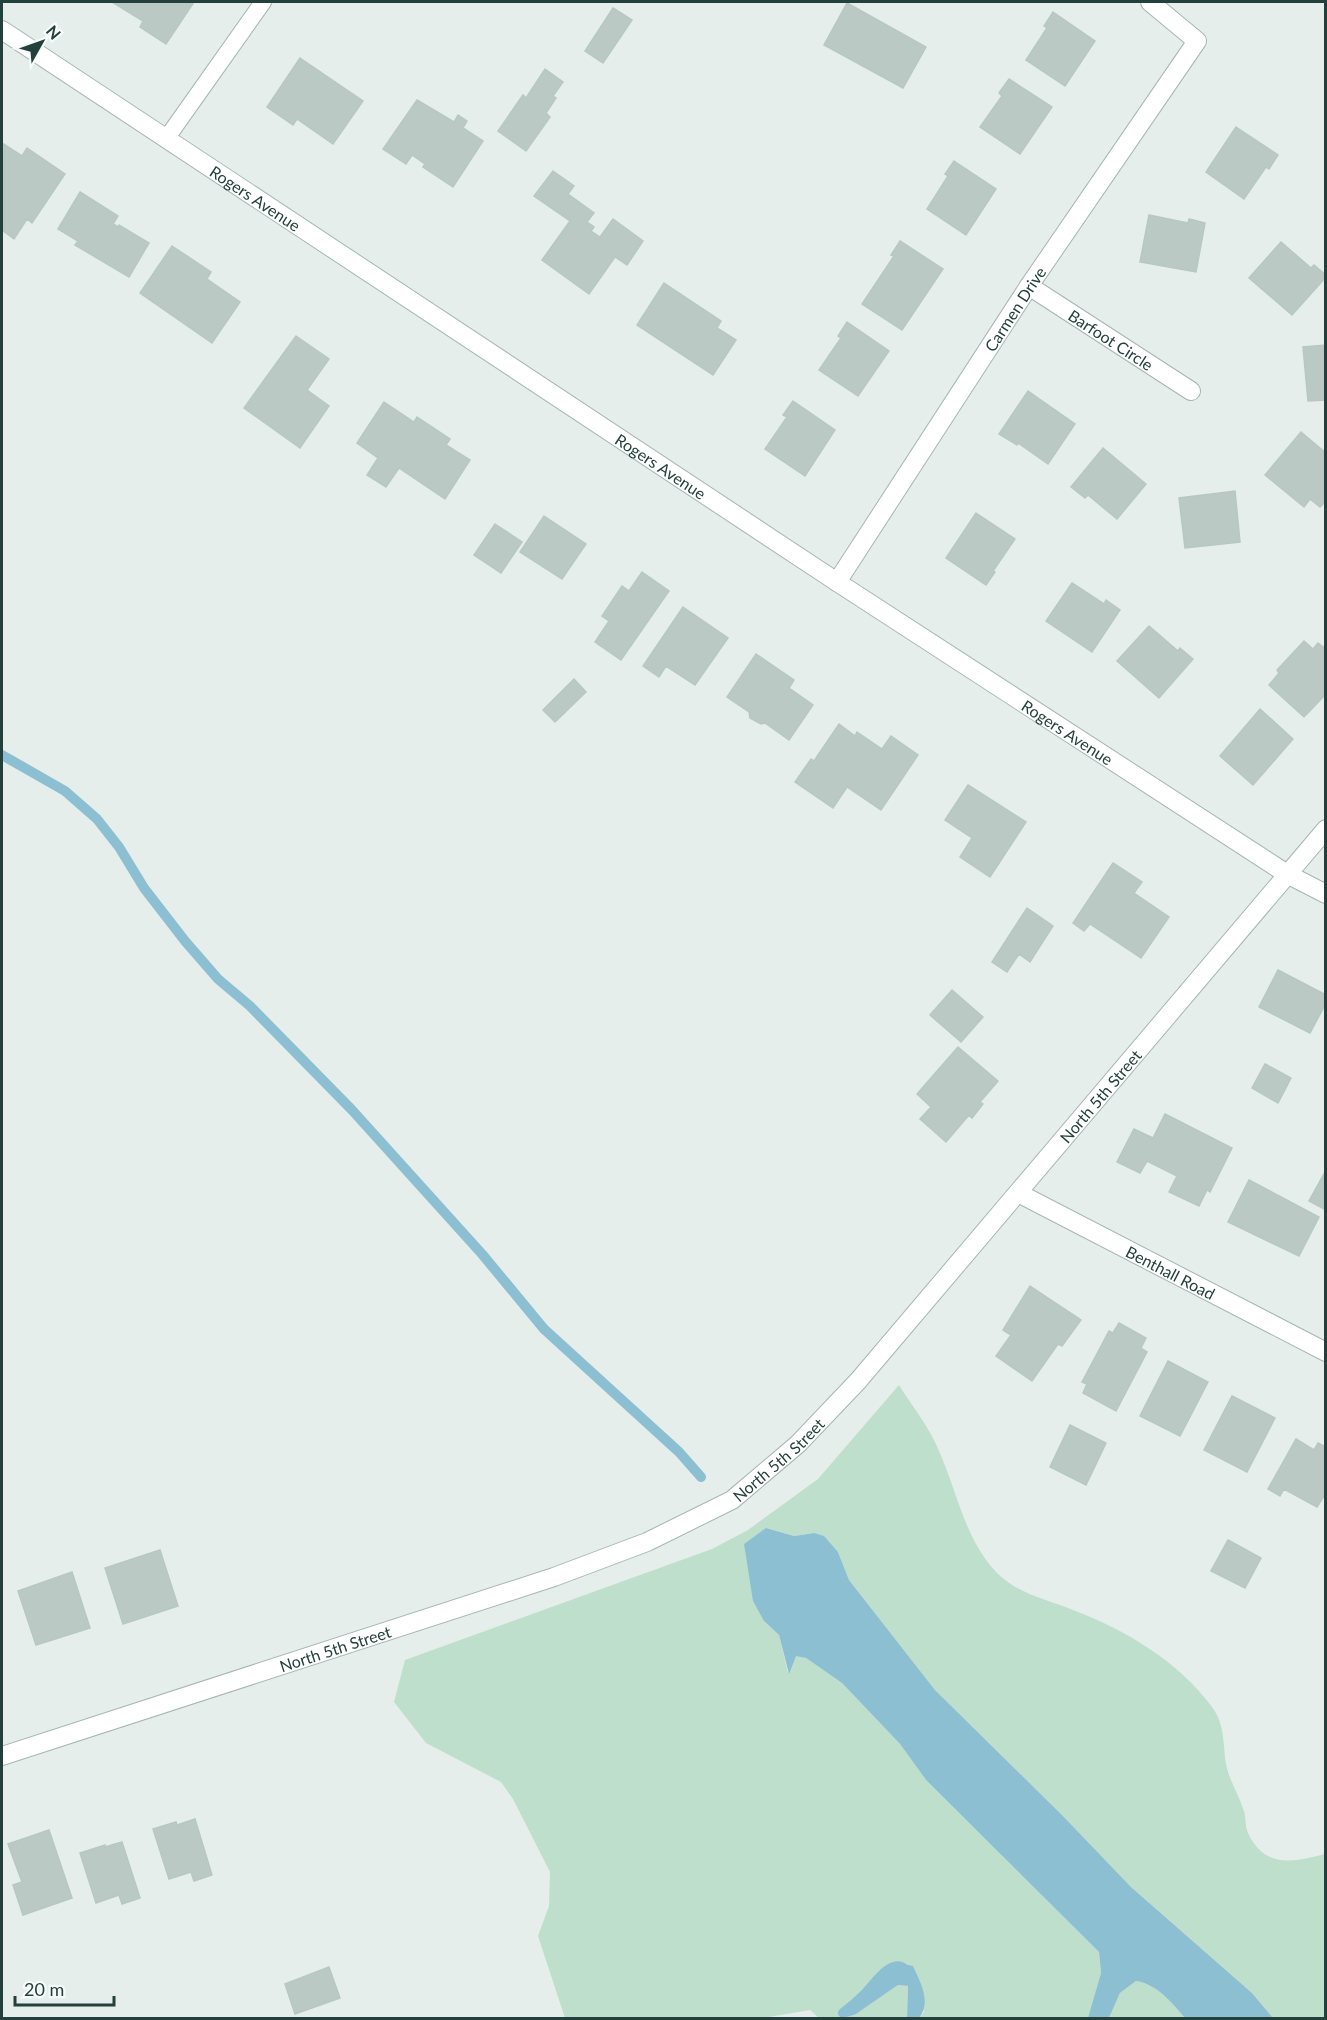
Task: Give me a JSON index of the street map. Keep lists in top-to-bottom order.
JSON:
{
  "streets": {
    "street": [
      "Rogers Avenue",
      "Carmen Drive",
      "Barfoot Circle",
      "North 5th Street",
      "Benthall Road"
    ]
  },
  "crossings": [
    ["Rogers Avenue", "Carmen Drive"],
    ["Rogers Avenue", "North 5th Street"],
    ["Carmen Drive", "Barfoot Circle"],
    ["North 5th Street", "Benthall Road"]
  ],
  "scale_bar": "20 m",
  "north": "top right"
}
